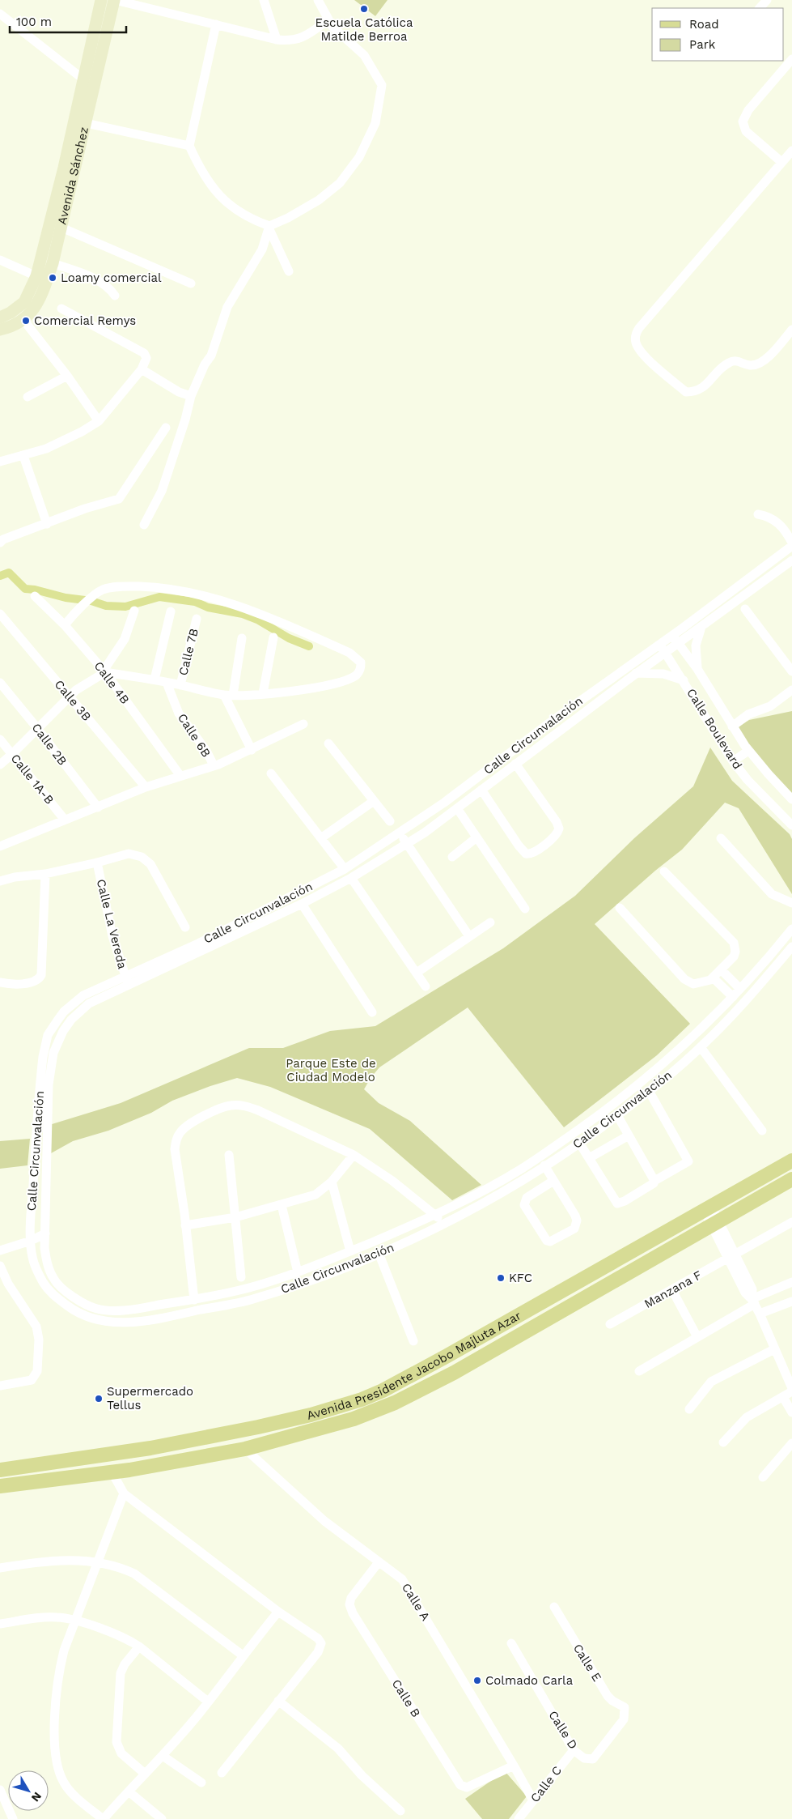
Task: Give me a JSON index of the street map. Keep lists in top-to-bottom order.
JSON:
{
  "streets": {
    "main road": ["Avenida Presidente Jacobo Majluta Azar"],
    "street": [
      "Avenida Sánchez",
      "Calle 7B",
      "Calle 4B",
      "Calle 3B",
      "Calle Boulevard",
      "Calle 6B",
      "Calle Circunvalación",
      "Calle 2B",
      "Calle 1A-B",
      "Calle La Vereda",
      "Manzana F",
      "Calle A",
      "Calle E",
      "Calle B",
      "Calle D",
      "Calle C"
    ]
  },
  "crossings": [
    ["Calle Boulevard", "Calle Circunvalación"],
    ["Calle Circunvalación", "Calle La Vereda"],
    ["Avenida Presidente Jacobo Majluta Azar", "Calle A"],
    ["Calle A", "Calle B"],
    ["Calle A", "Calle C"],
    ["Calle E", "Calle D"],
    ["Calle D", "Calle C"]
  ],
  "parks": ["Parque Este de Ciudad Modelo"],
  "places": [
    "Escuela Católica Matilde Berroa",
    "Loamy comercial",
    "Comercial Remys",
    "KFC",
    "Supermercado Tellus",
    "Colmado Carla"
  ],
  "legend": ["Road", "Park"],
  "scale_bar": "100 m",
  "north": "bottom right"
}
